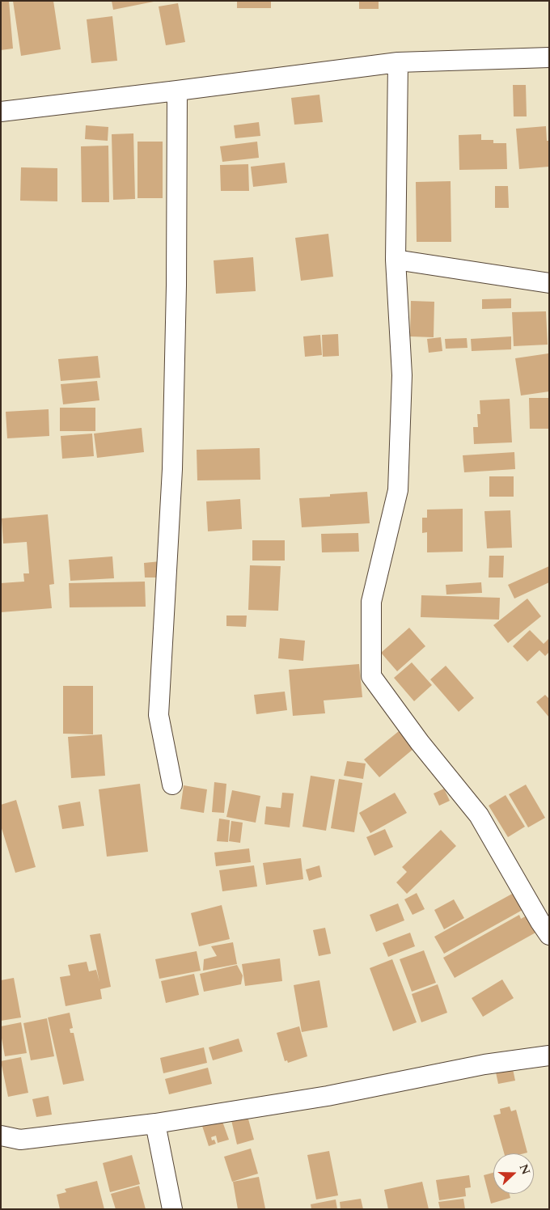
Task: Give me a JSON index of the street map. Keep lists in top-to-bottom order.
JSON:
{
  "north": "right"
}
